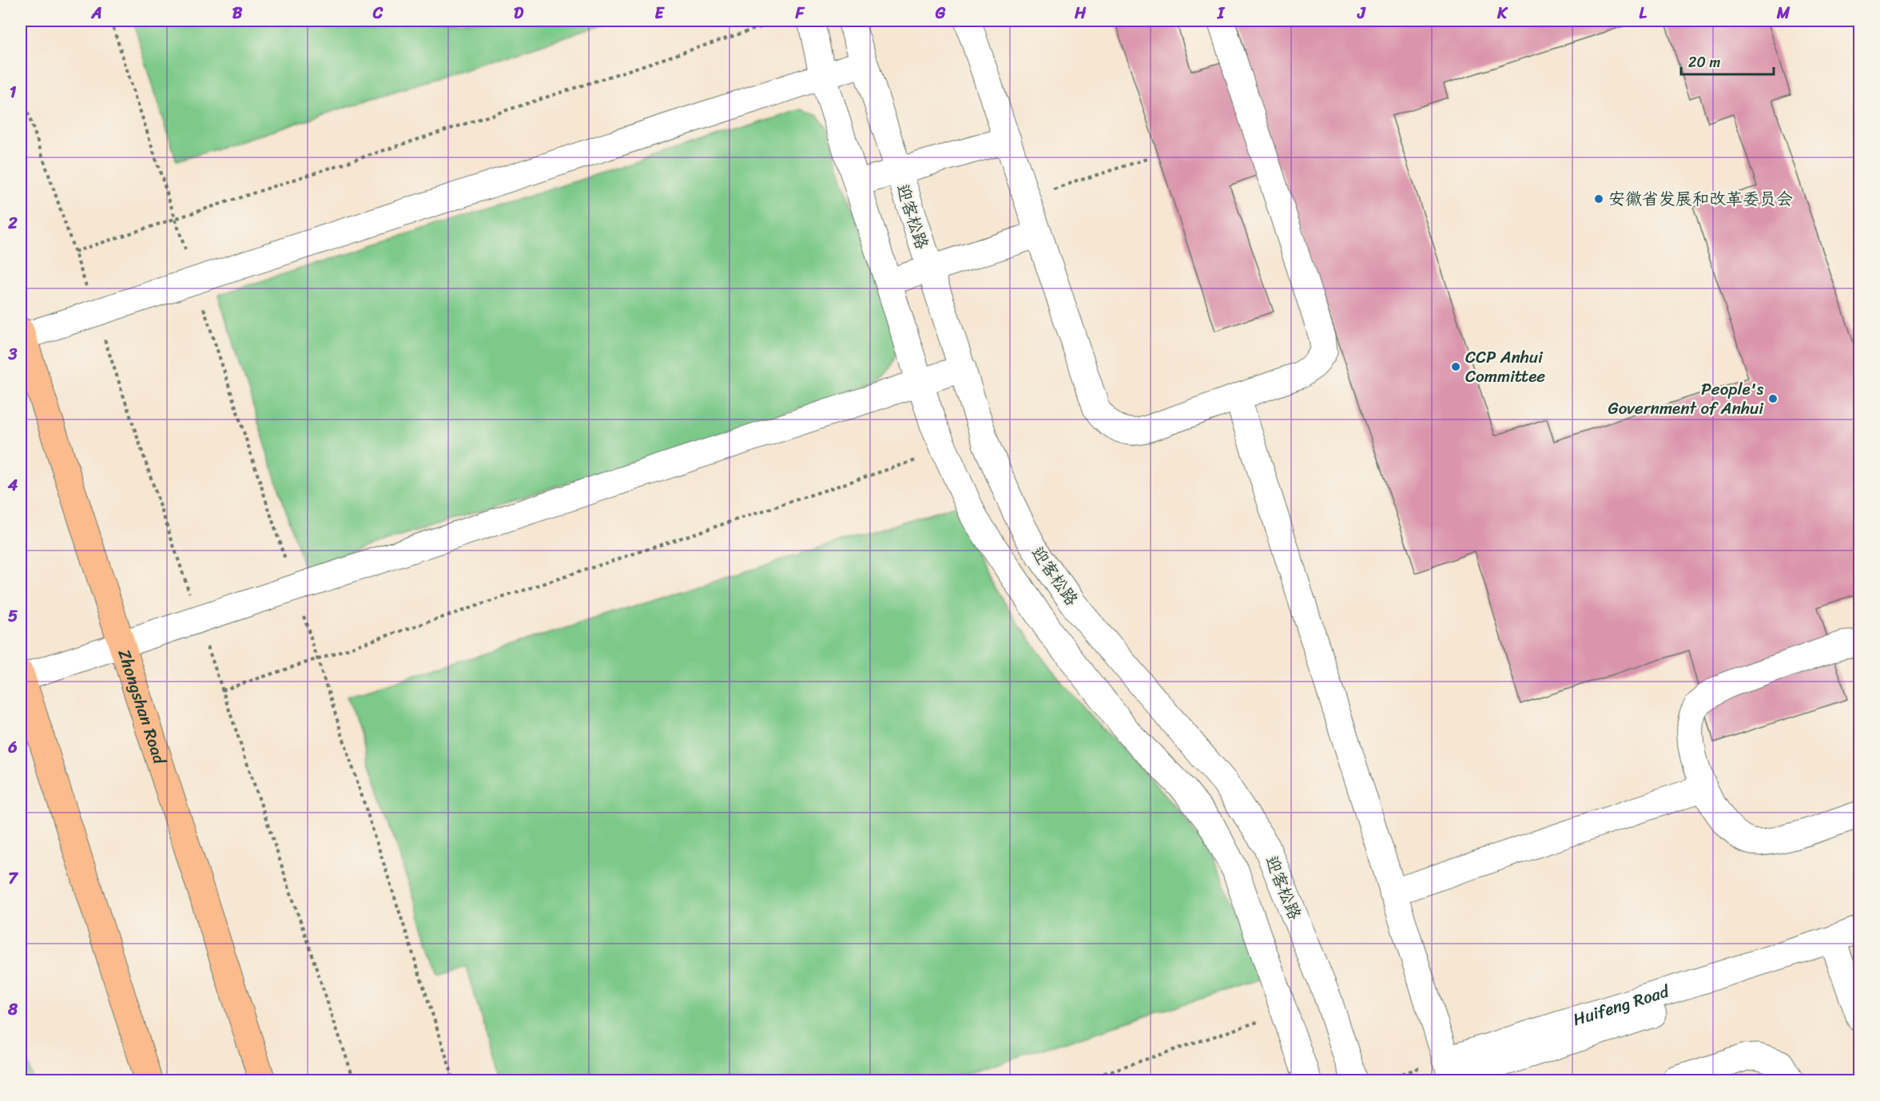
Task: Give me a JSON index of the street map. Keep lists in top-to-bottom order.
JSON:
{
  "streets": {
    "main road": ["Zhongshan Road"],
    "street": ["迎客松路", "Huifeng Road"]
  },
  "places": ["安徽省发展和改革委员会", "CCP Anhui Committee", "People's Government of Anhui"],
  "scale_bar": "20 m",
  "grid": {
    "columns": [
      "A",
      "B",
      "C",
      "D",
      "E",
      "F",
      "G",
      "H",
      "I",
      "J",
      "K",
      "L",
      "M"
    ],
    "rows": [
      "1",
      "2",
      "3",
      "4",
      "5",
      "6",
      "7",
      "8"
    ]
  }
}
